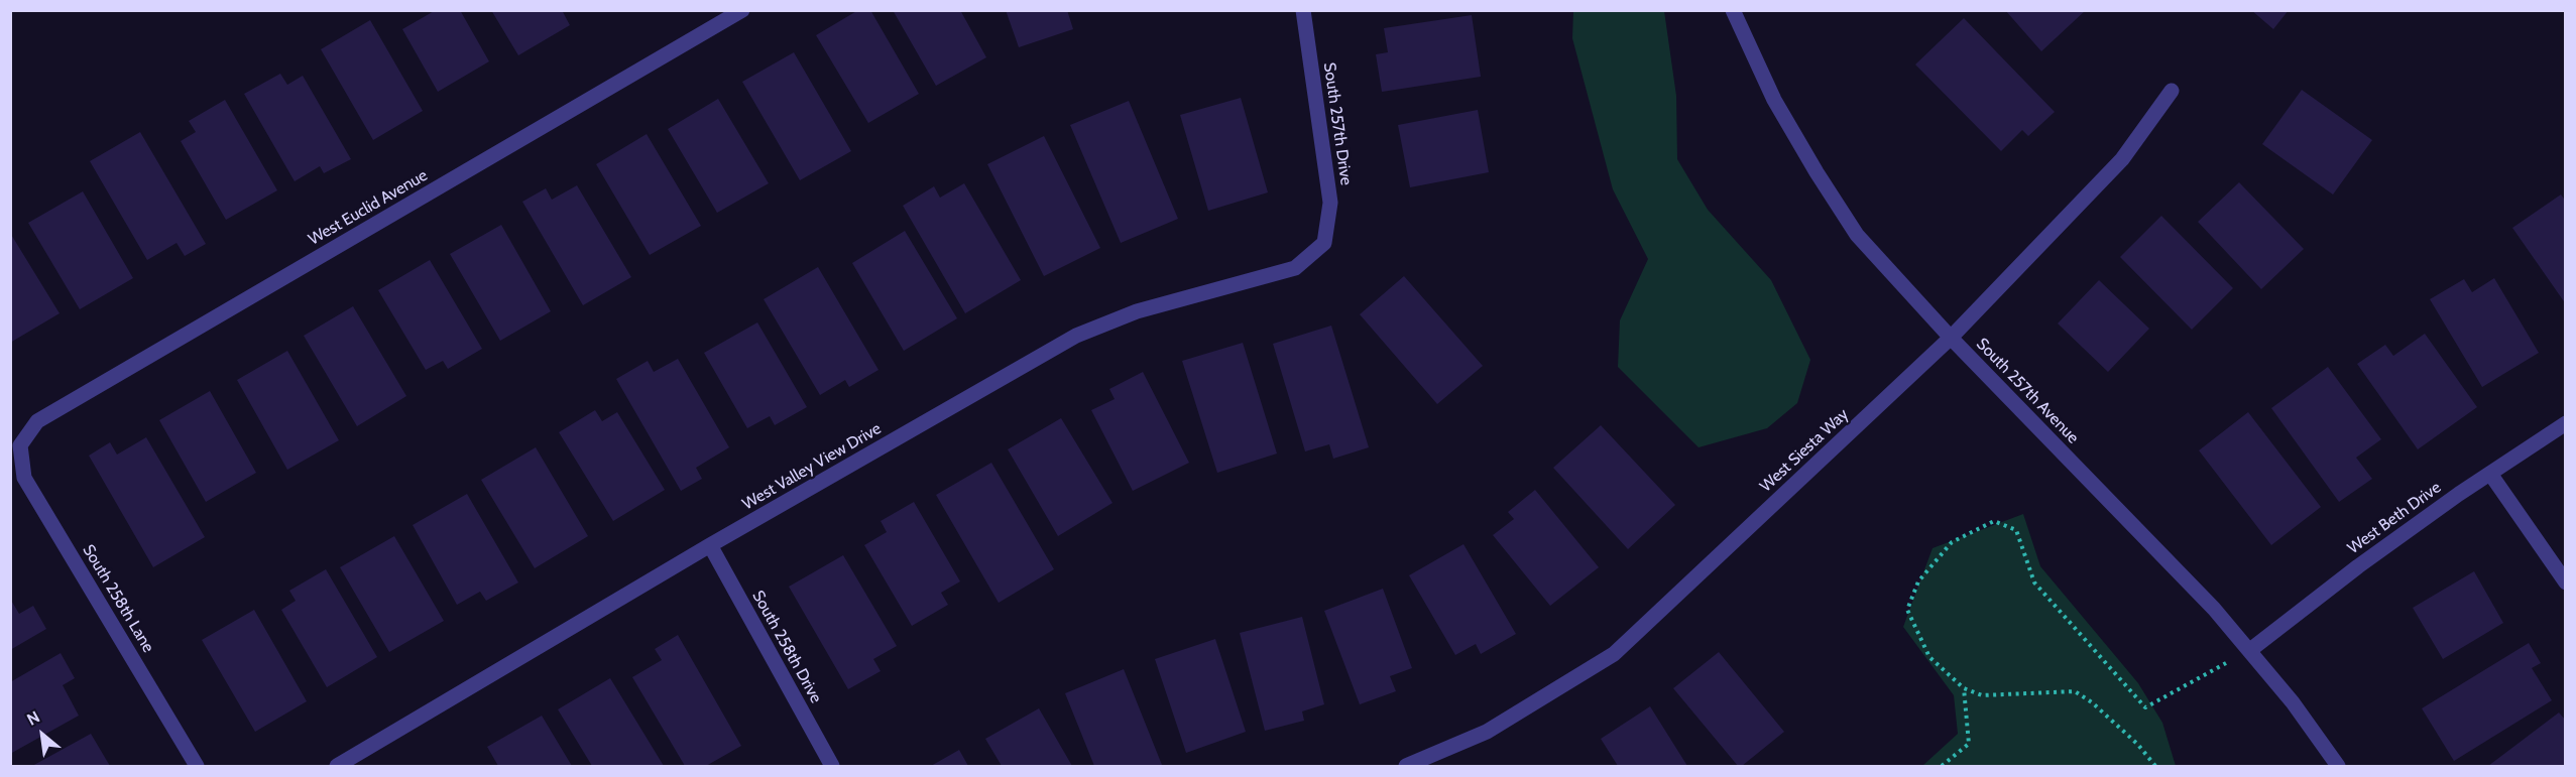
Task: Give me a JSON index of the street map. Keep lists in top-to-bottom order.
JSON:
{
  "streets": {
    "street": [
      "South 257th Drive",
      "West Euclid Avenue",
      "South 257th Avenue",
      "West Siesta Way",
      "West Valley View Drive",
      "West Beth Drive",
      "South 258th Lane",
      "South 258th Drive"
    ]
  },
  "crossings": [
    ["South 257th Drive", "West Valley View Drive"],
    ["West Euclid Avenue", "South 258th Lane"],
    ["South 257th Avenue", "West Siesta Way"],
    ["South 257th Avenue", "West Beth Drive"],
    ["West Valley View Drive", "South 258th Drive"]
  ],
  "north": "top left"
}
